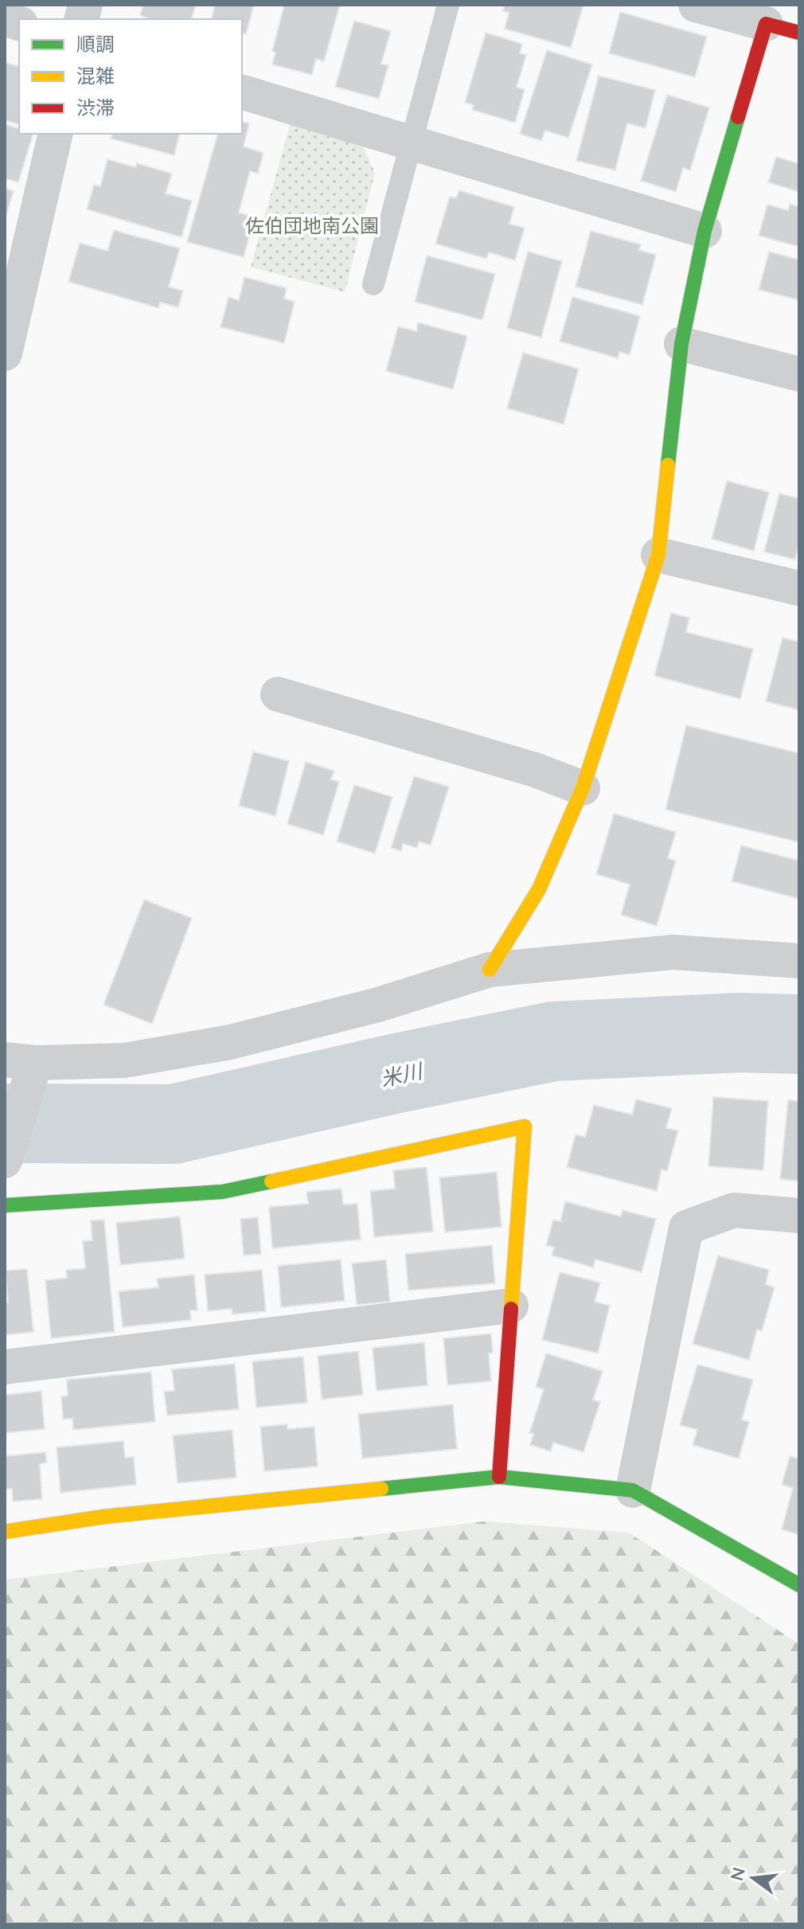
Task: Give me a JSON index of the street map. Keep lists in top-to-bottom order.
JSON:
{
  "water": ["米川"],
  "parks": ["佐伯団地南公園"],
  "legend": ["順調", "混雑", "渋滞"],
  "north": "left"
}
